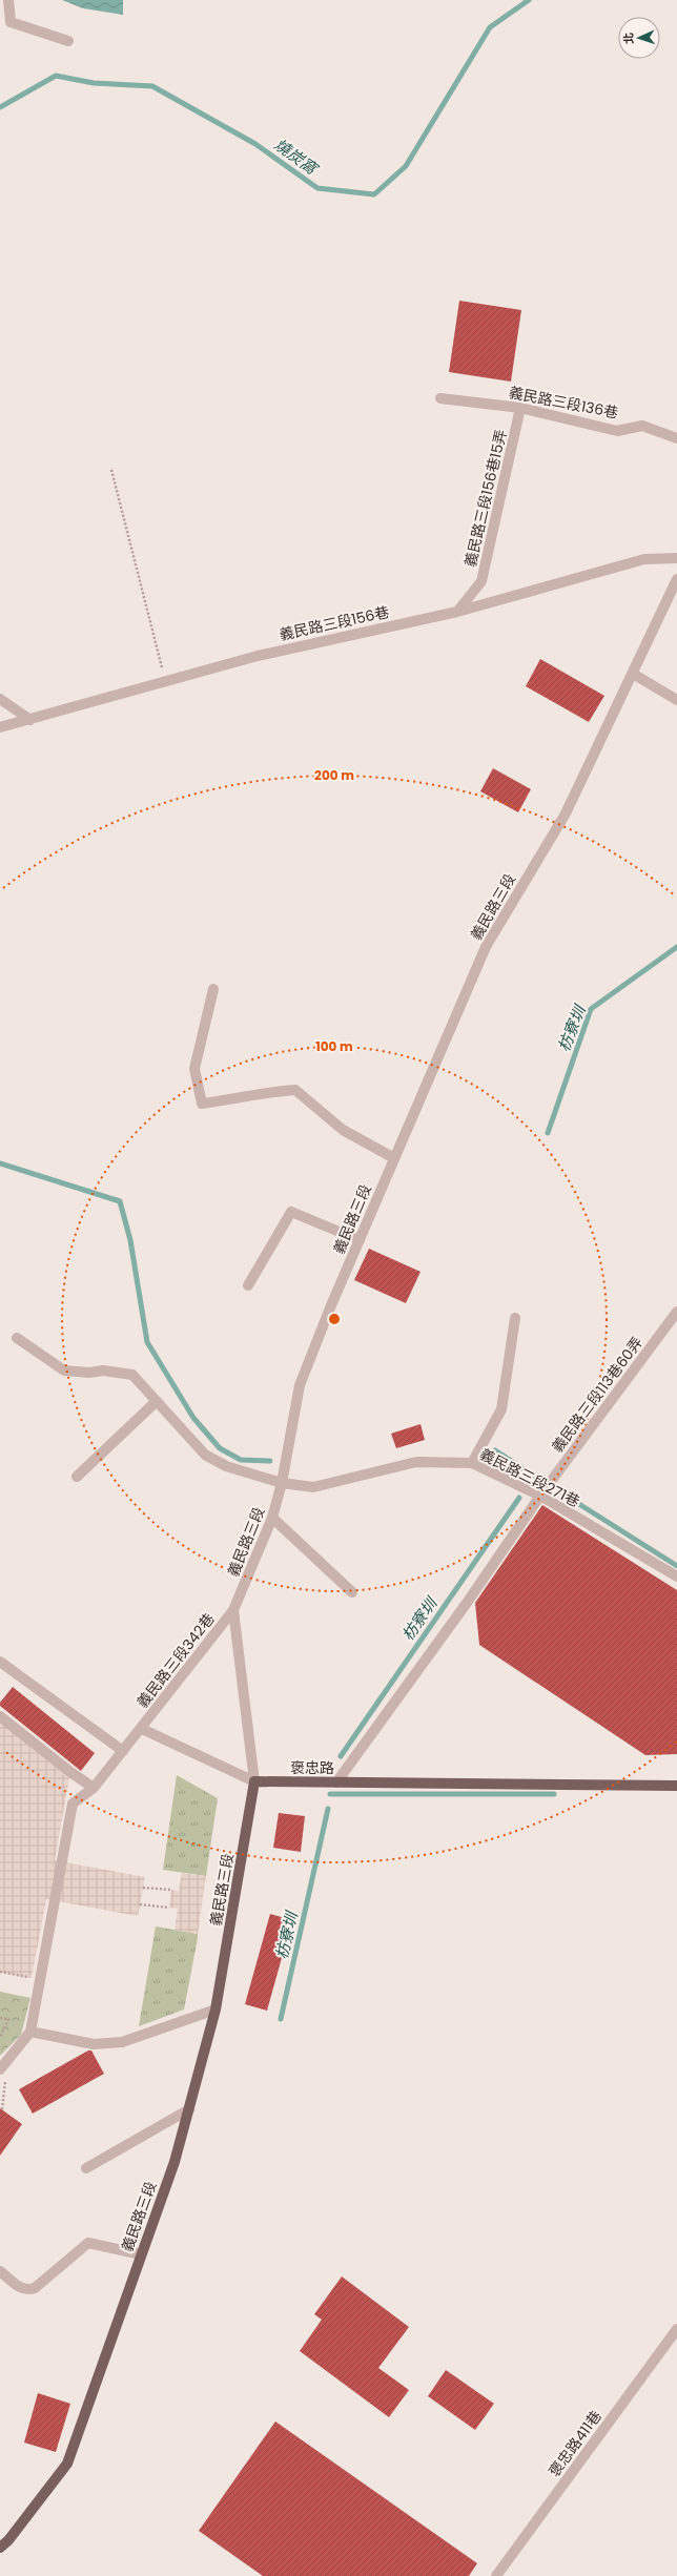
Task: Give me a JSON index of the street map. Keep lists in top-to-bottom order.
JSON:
{
  "streets": {
    "main road": ["義民路三段", "褒忠路"],
    "street": [
      "義民路三段136巷",
      "義民路三段156巷15弄",
      "義民路三段156巷",
      "義民路三段113巷60弄",
      "義民路三段271巷",
      "義民路三段342巷",
      "褒忠路411巷"
    ]
  },
  "crossings": [
    ["義民路三段136巷", "義民路三段156巷15弄"],
    ["義民路三段156巷15弄", "義民路三段156巷"],
    ["義民路三段", "義民路三段271巷"],
    ["義民路三段", "義民路三段342巷"],
    ["義民路三段", "褒忠路"],
    ["義民路三段113巷60弄", "義民路三段271巷"],
    ["義民路三段113巷60弄", "褒忠路"],
    ["義民路三段342巷", "褒忠路"]
  ],
  "water": ["燒炭窩", "枋寮圳"],
  "north": "left",
  "rings": ["200 m", "100 m"]
}
